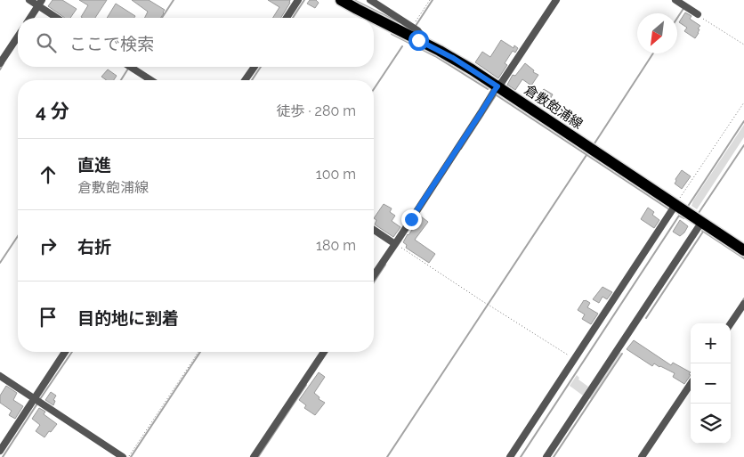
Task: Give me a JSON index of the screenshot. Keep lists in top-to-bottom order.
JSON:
{
  "streets": {
    "main road": ["倉敷飽浦線"]
  },
  "north": "bottom left",
  "page": {
    "search": "ここで検索",
    "heading": ["4 分", "徒歩 · 280 m"],
    "list": [
      ["直進", "倉敷飽浦線", "100 m"],
      ["右折", "180 m"],
      "目的地に到着"
    ],
    "map_buttons": ["+", "−"]
  }
}
